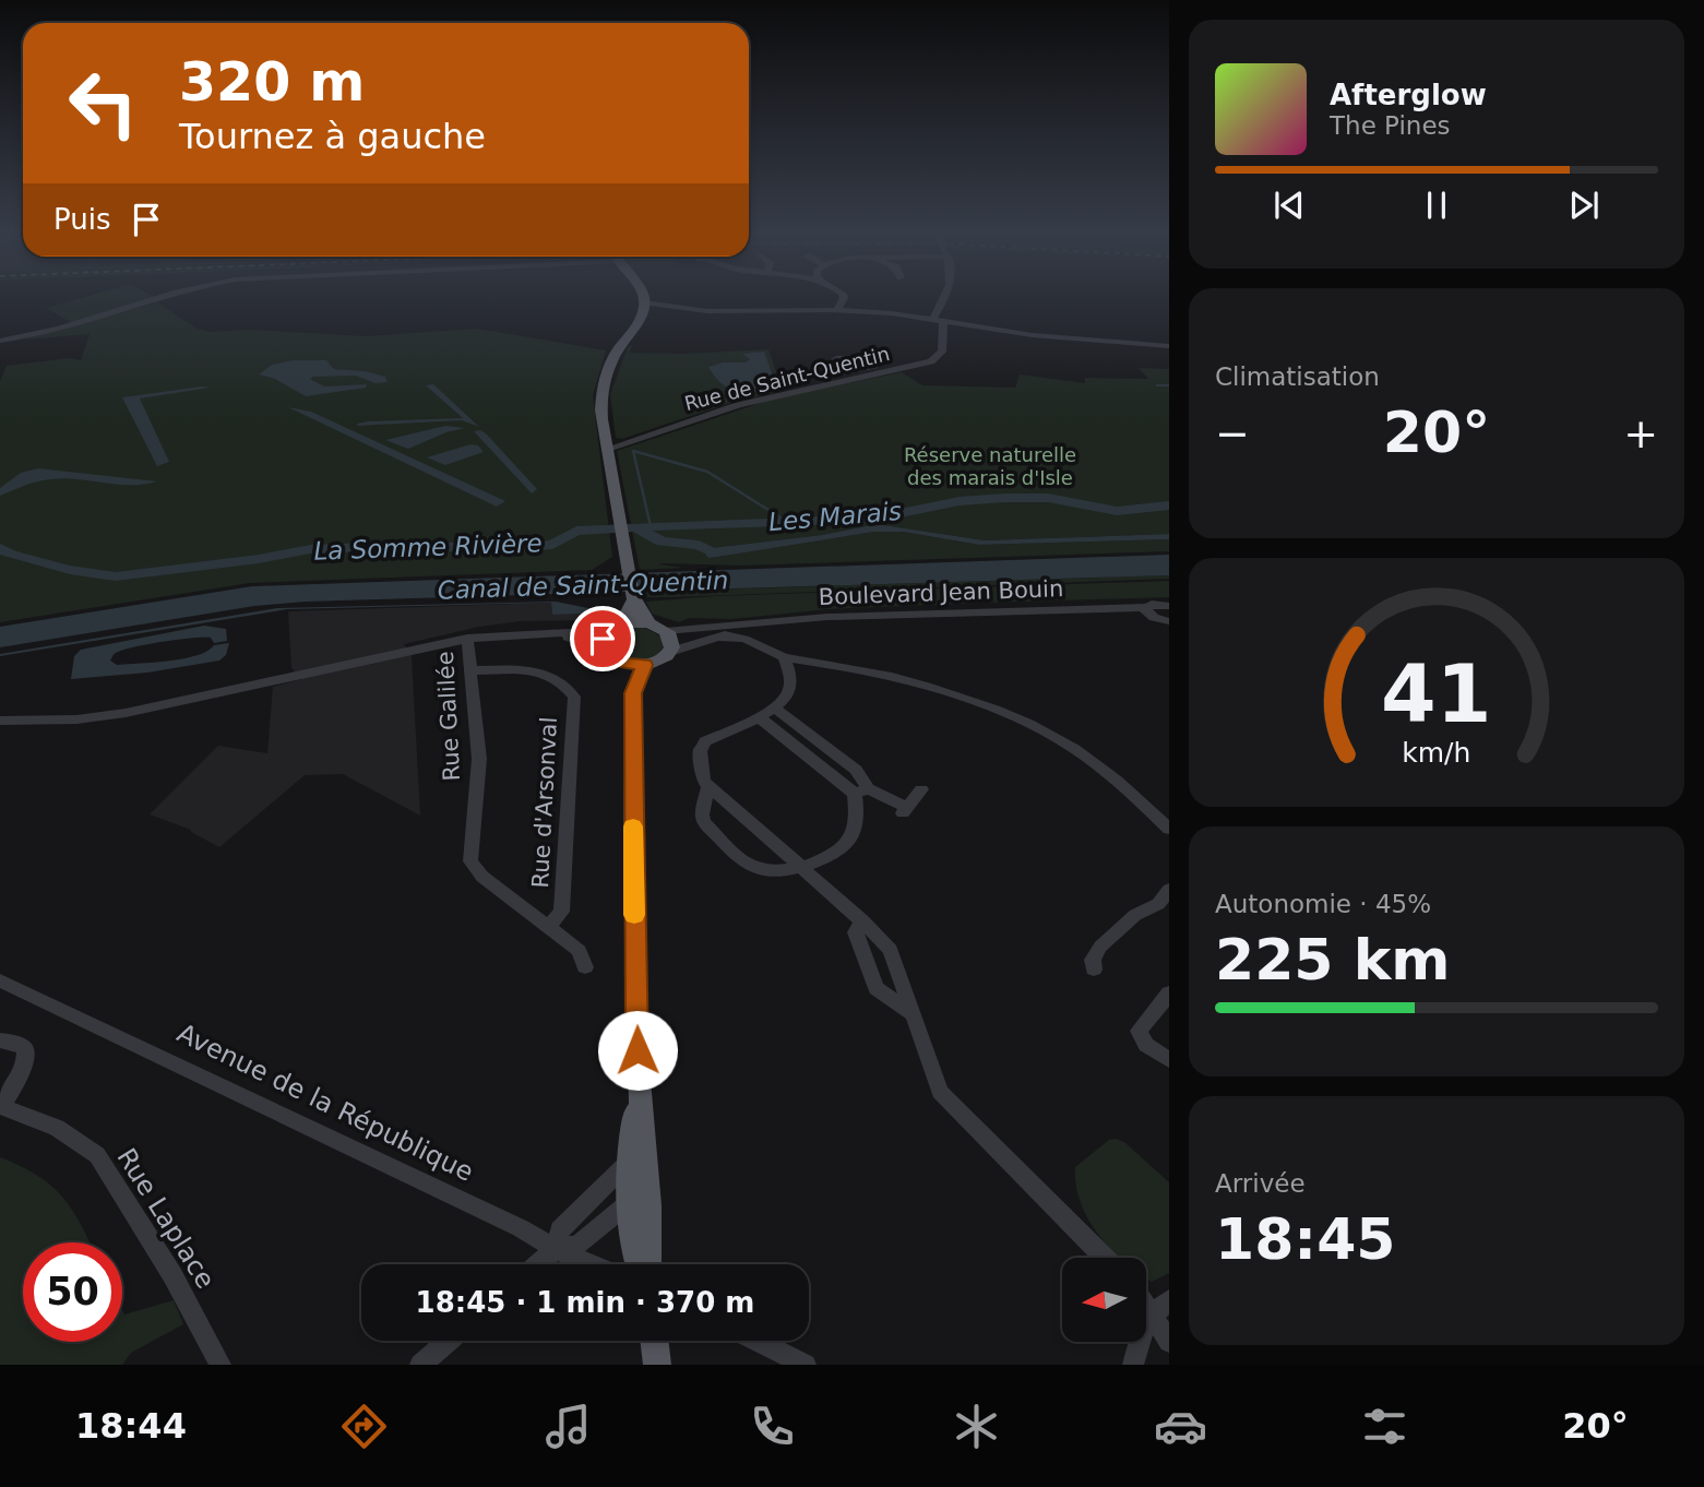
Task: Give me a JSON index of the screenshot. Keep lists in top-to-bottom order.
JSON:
{
  "streets": {
    "street": [
      "Rue de Saint-Quentin",
      "Boulevard Jean Bouin",
      "Rue Galilée",
      "Rue d'Arsonval",
      "Avenue de la République",
      "Rue Laplace"
    ]
  },
  "crossings": [
    ["Rue Galilée", "Rue d'Arsonval"]
  ],
  "water": ["Les Marais", "La Somme Rivière", "Canal de Saint-Quentin"],
  "parks": ["Réserve naturelle des marais d'Isle"],
  "north": "left",
  "page": {
    "turn": ["320 m", "Tournez à gauche"],
    "song": ["Afterglow", "The Pines"],
    "then": "Puis",
    "tile": [
      "Climatisation",
      ["Autonomie · 45%", "225 km"],
      ["Arrivée", "18:45"]
    ],
    "heat": ["−", "20°", "+"],
    "limit": "50",
    "trip": "18:45 · 1 min · 370 m",
    "tabs": ["18:44", "20°"],
    "gauge": ["41", "km/h"]
  }
}
